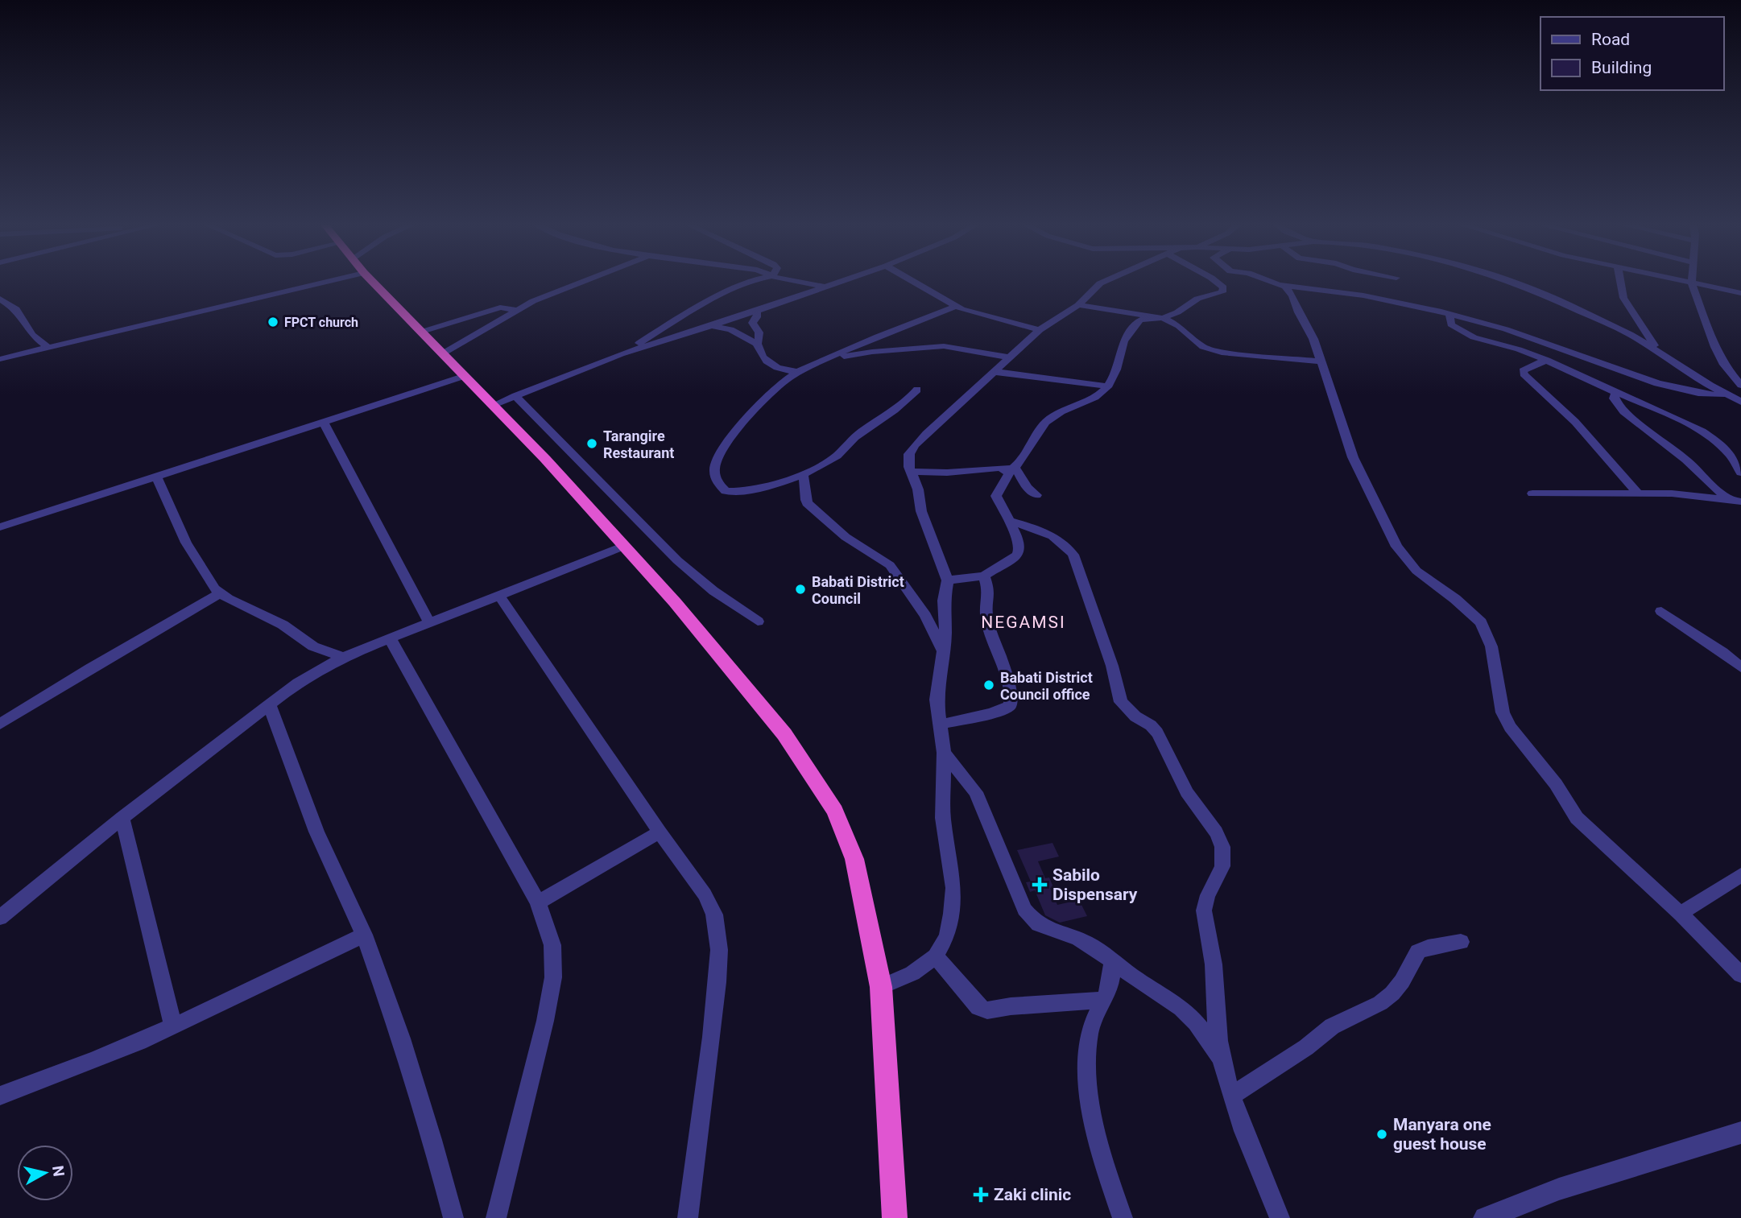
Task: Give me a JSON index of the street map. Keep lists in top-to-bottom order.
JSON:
{
  "districts": ["NEGAMSI"],
  "places": {
    "other": [
      "FPCT church",
      "Tarangire Restaurant",
      "Babati District Council",
      "Babati District Council office",
      "Manyara one guest house"
    ],
    "health": ["Sabilo Dispensary", "Zaki clinic"]
  },
  "legend": ["Road", "Building"],
  "north": "right"
}
